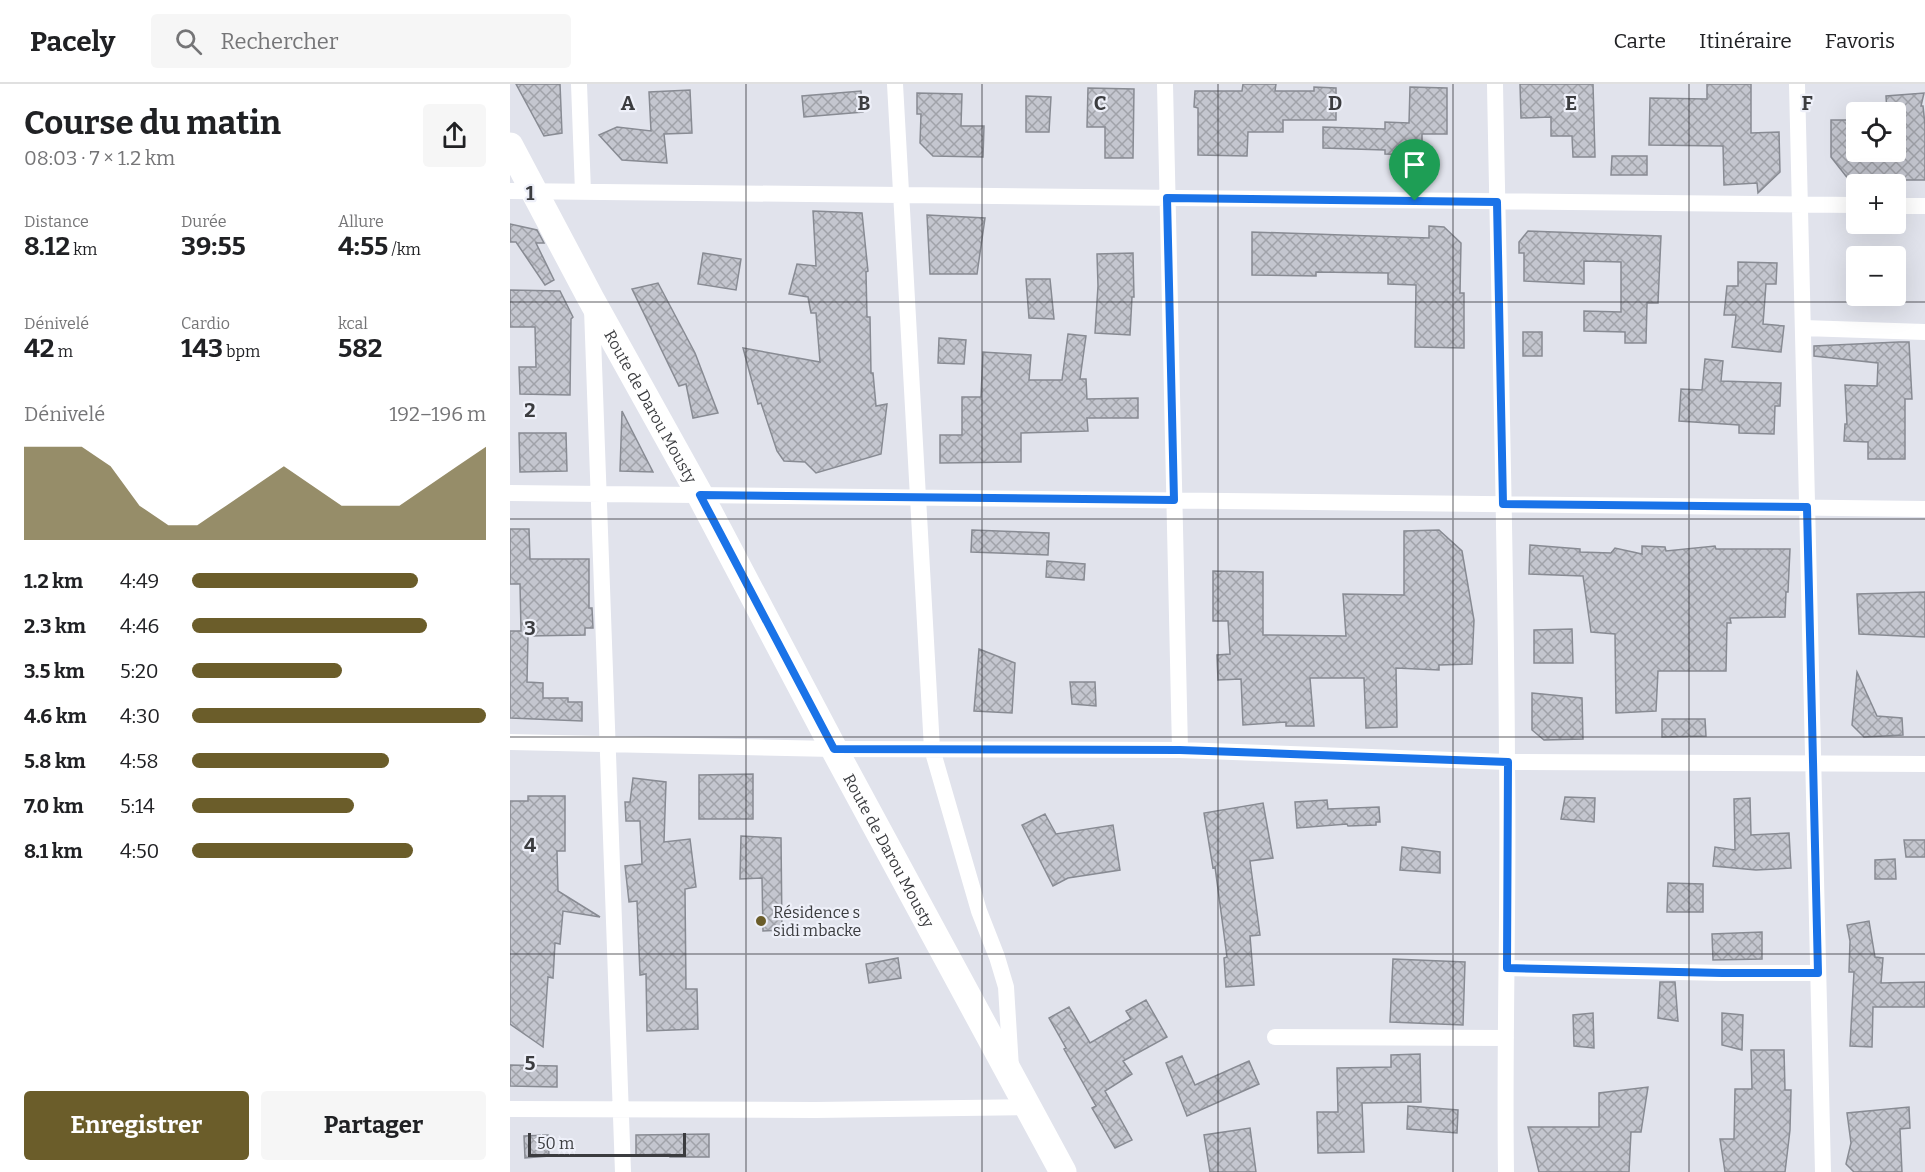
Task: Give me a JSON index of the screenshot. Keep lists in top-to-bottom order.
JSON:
{
  "streets": {
    "main road": ["Route de Darou Mousty"]
  },
  "places": ["Résidence s sidi mbacke"],
  "scale_bar": "50 m",
  "page": {
    "header": "Pacely",
    "search": "Rechercher",
    "nav": ["Carte", "Itinéraire", "Favoris"],
    "heading": ["Course du matin", "08:03 · 7 × 1.2 km"],
    "map_buttons": ["+", "−"],
    "stats": [
      ["Distance", "8.12 km"],
      ["Durée", "39:55"],
      ["Allure", "4:55 /km"],
      ["Dénivelé", "42 m"],
      ["Cardio", "143 bpm"],
      ["kcal", "582"]
    ],
    "chart": ["Dénivelé", "192–196 m"],
    "list": [
      {
        "name": "1.2 km",
        "note": "4:49"
      },
      {
        "name": "2.3 km",
        "note": "4:46"
      },
      {
        "name": "3.5 km",
        "note": "5:20"
      },
      {
        "name": "4.6 km",
        "note": "4:30"
      },
      {
        "name": "5.8 km",
        "note": "4:58"
      },
      {
        "name": "7.0 km",
        "note": "5:14"
      },
      {
        "name": "8.1 km",
        "note": "4:50"
      }
    ],
    "buttons": ["Enregistrer", "Partager"],
    "scale": "50 m"
  },
  "grid": {
    "columns": [
      "A",
      "B",
      "C",
      "D",
      "E",
      "F"
    ],
    "rows": [
      "1",
      "2",
      "3",
      "4",
      "5"
    ]
  }
}
